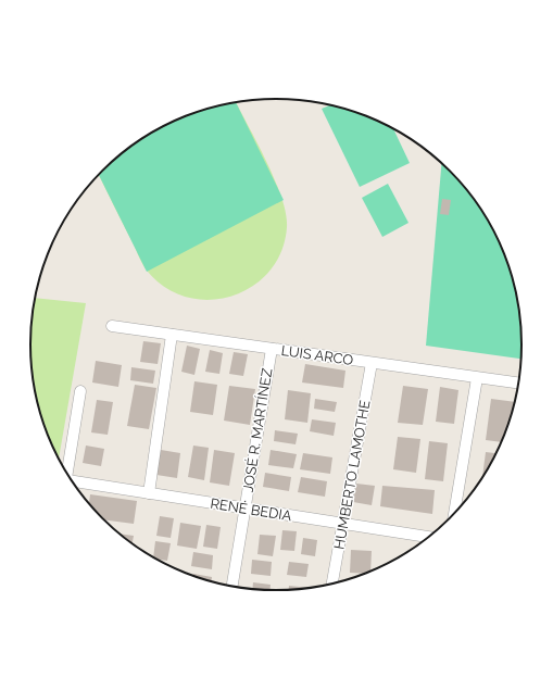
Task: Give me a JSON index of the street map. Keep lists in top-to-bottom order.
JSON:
{
  "streets": {
    "street": [
      "LUIS ARCO",
      "JOSÉ R. MARTÍNEZ",
      "HUMBERTO LAMOTHE",
      "RENÉ BEDIA"
    ]
  },
  "crossings": [
    ["LUIS ARCO", "JOSÉ R. MARTÍNEZ"],
    ["LUIS ARCO", "HUMBERTO LAMOTHE"],
    ["JOSÉ R. MARTÍNEZ", "RENÉ BEDIA"],
    ["HUMBERTO LAMOTHE", "RENÉ BEDIA"]
  ]
}
